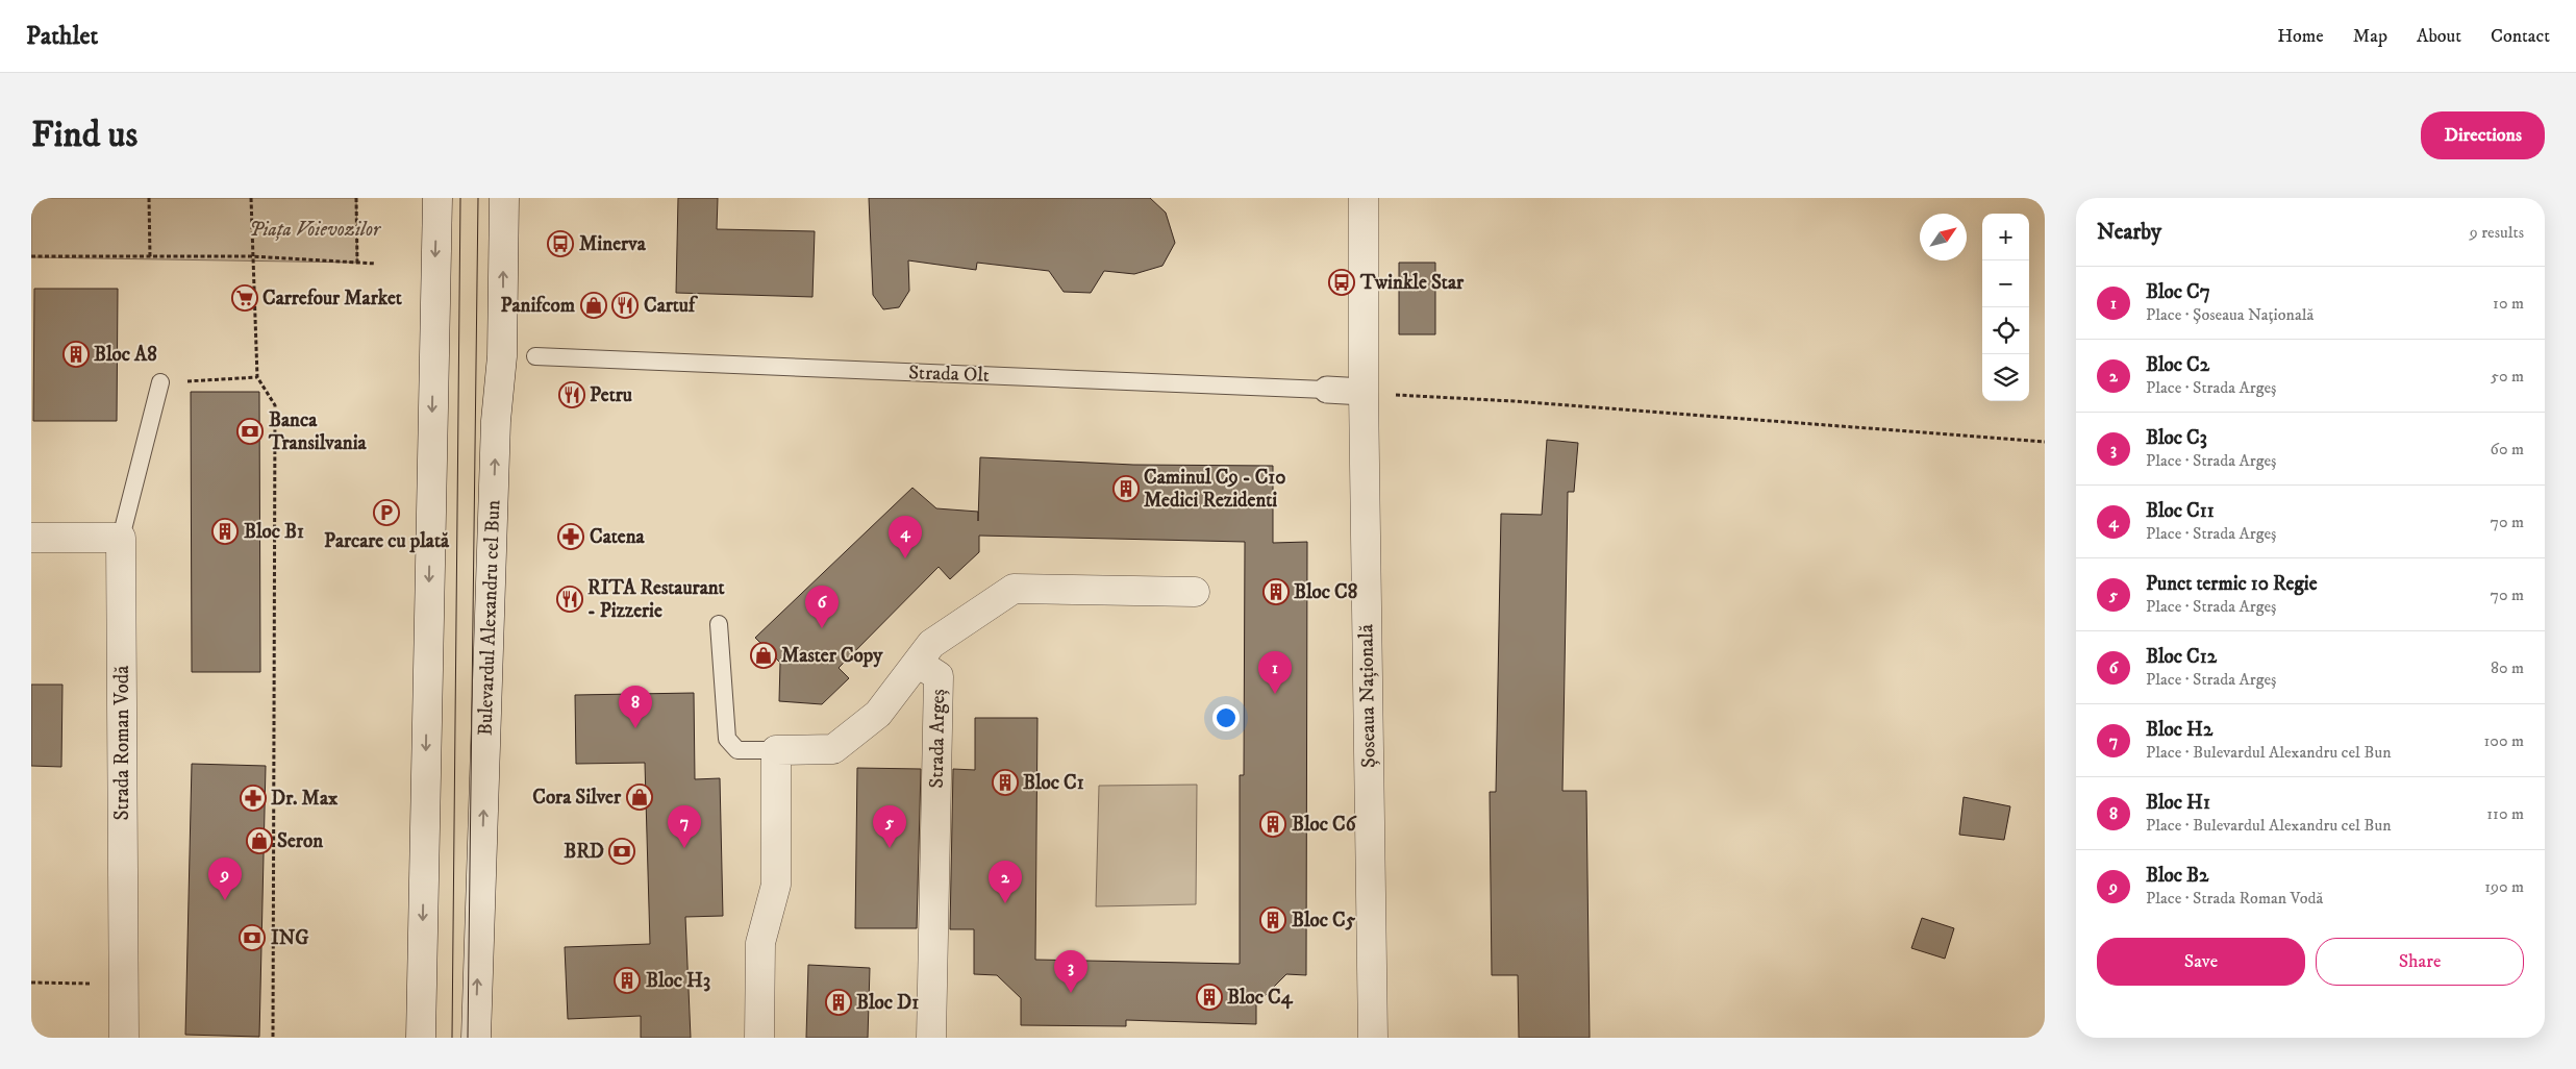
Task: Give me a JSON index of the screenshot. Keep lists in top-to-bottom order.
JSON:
{
  "streets": {
    "street": [
      "Strada Olt",
      "Bulevardul Alexandru cel Bun",
      "Șoseaua Națională",
      "Strada Argeș",
      "Strada Roman Vodă"
    ]
  },
  "crossings": [
    ["Strada Olt", "Șoseaua Națională"]
  ],
  "parks": ["Piața Voievozilor"],
  "places": {
    "bus stop": ["Minerva", "Twinkle Star"],
    "supermarket": ["Carrefour Market"],
    "shop": [
      "Panifcom",
      "Master Copy",
      "Cora Silver",
      "Seron"
    ],
    "restaurant": ["Cartuf", "Petru", "RITA Restaurant - Pizzerie"],
    "building": [
      "Bloc A8",
      "Caminul C9 - C10 Medici Rezidenti",
      "Bloc B1",
      "Bloc C8",
      "Bloc C1",
      "Bloc C6",
      "Bloc C5",
      "Bloc H3",
      "Bloc C4",
      "Bloc D1"
    ],
    "bank": ["Banca Transilvania", "BRD", "ING"],
    "parking": ["Parcare cu plată"],
    "pharmacy": ["Catena", "Dr. Max"]
  },
  "north": "top right",
  "page": {
    "header": "Pathlet",
    "nav": [
      "Home",
      "Map",
      "About",
      "Contact"
    ],
    "buttons": [
      "Directions",
      ["Save", "Share"]
    ],
    "title": "Find us",
    "heading": ["Nearby", "9 results"],
    "map_buttons": ["+", "−"],
    "list": [
      {
        "mark": "1",
        "name": "Bloc C7",
        "note": "Place · Șoseaua Națională",
        "value": "10 m"
      },
      {
        "mark": "2",
        "name": "Bloc C2",
        "note": "Place · Strada Argeș",
        "value": "50 m"
      },
      {
        "mark": "3",
        "name": "Bloc C3",
        "note": "Place · Strada Argeș",
        "value": "60 m"
      },
      {
        "mark": "4",
        "name": "Bloc C11",
        "note": "Place · Strada Argeș",
        "value": "70 m"
      },
      {
        "mark": "5",
        "name": "Punct termic 10 Regie",
        "note": "Place · Strada Argeș",
        "value": "70 m"
      },
      {
        "mark": "6",
        "name": "Bloc C12",
        "note": "Place · Strada Argeș",
        "value": "80 m"
      },
      {
        "mark": "7",
        "name": "Bloc H2",
        "note": "Place · Bulevardul Alexandru cel Bun",
        "value": "100 m"
      },
      {
        "mark": "8",
        "name": "Bloc H1",
        "note": "Place · Bulevardul Alexandru cel Bun",
        "value": "110 m"
      },
      {
        "mark": "9",
        "name": "Bloc B2",
        "note": "Place · Strada Roman Vodă",
        "value": "190 m"
      }
    ],
    "pins": [
      "4",
      "6",
      "1",
      "8",
      "5",
      "7",
      "9",
      "2",
      "3"
    ]
  }
}
